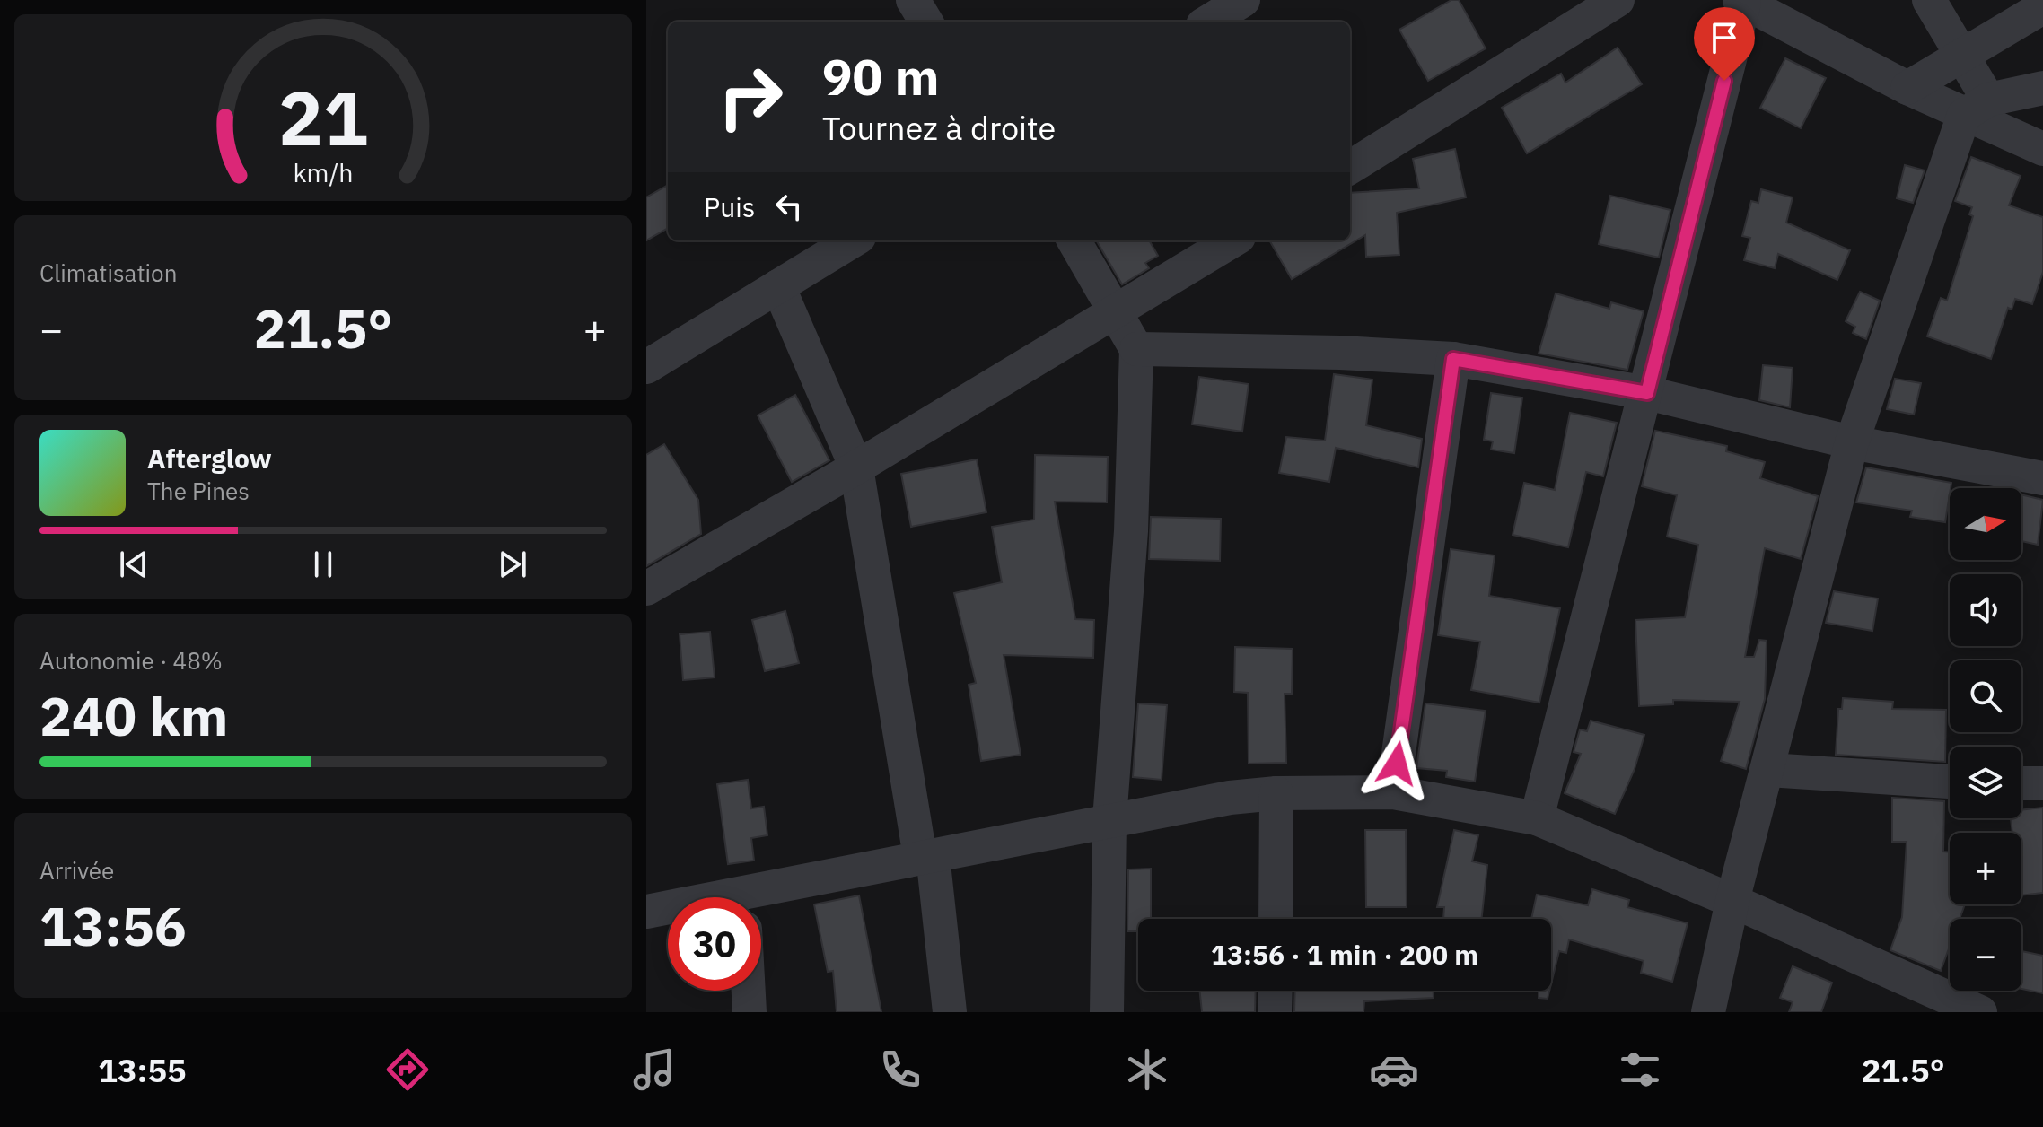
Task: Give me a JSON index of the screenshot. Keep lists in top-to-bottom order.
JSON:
{
  "north": "right",
  "page": {
    "turn": ["90 m", "Tournez à droite"],
    "then": "Puis",
    "tile": [
      "Climatisation",
      ["Autonomie · 48%", "240 km"],
      ["Arrivée", "13:56"]
    ],
    "heat": ["−", "21.5°", "+"],
    "song": ["Afterglow", "The Pines"],
    "map_buttons": ["+", "−"],
    "limit": "30",
    "trip": "13:56 · 1 min · 200 m",
    "tabs": ["13:55", "21.5°"],
    "gauge": ["21", "km/h"]
  }
}
